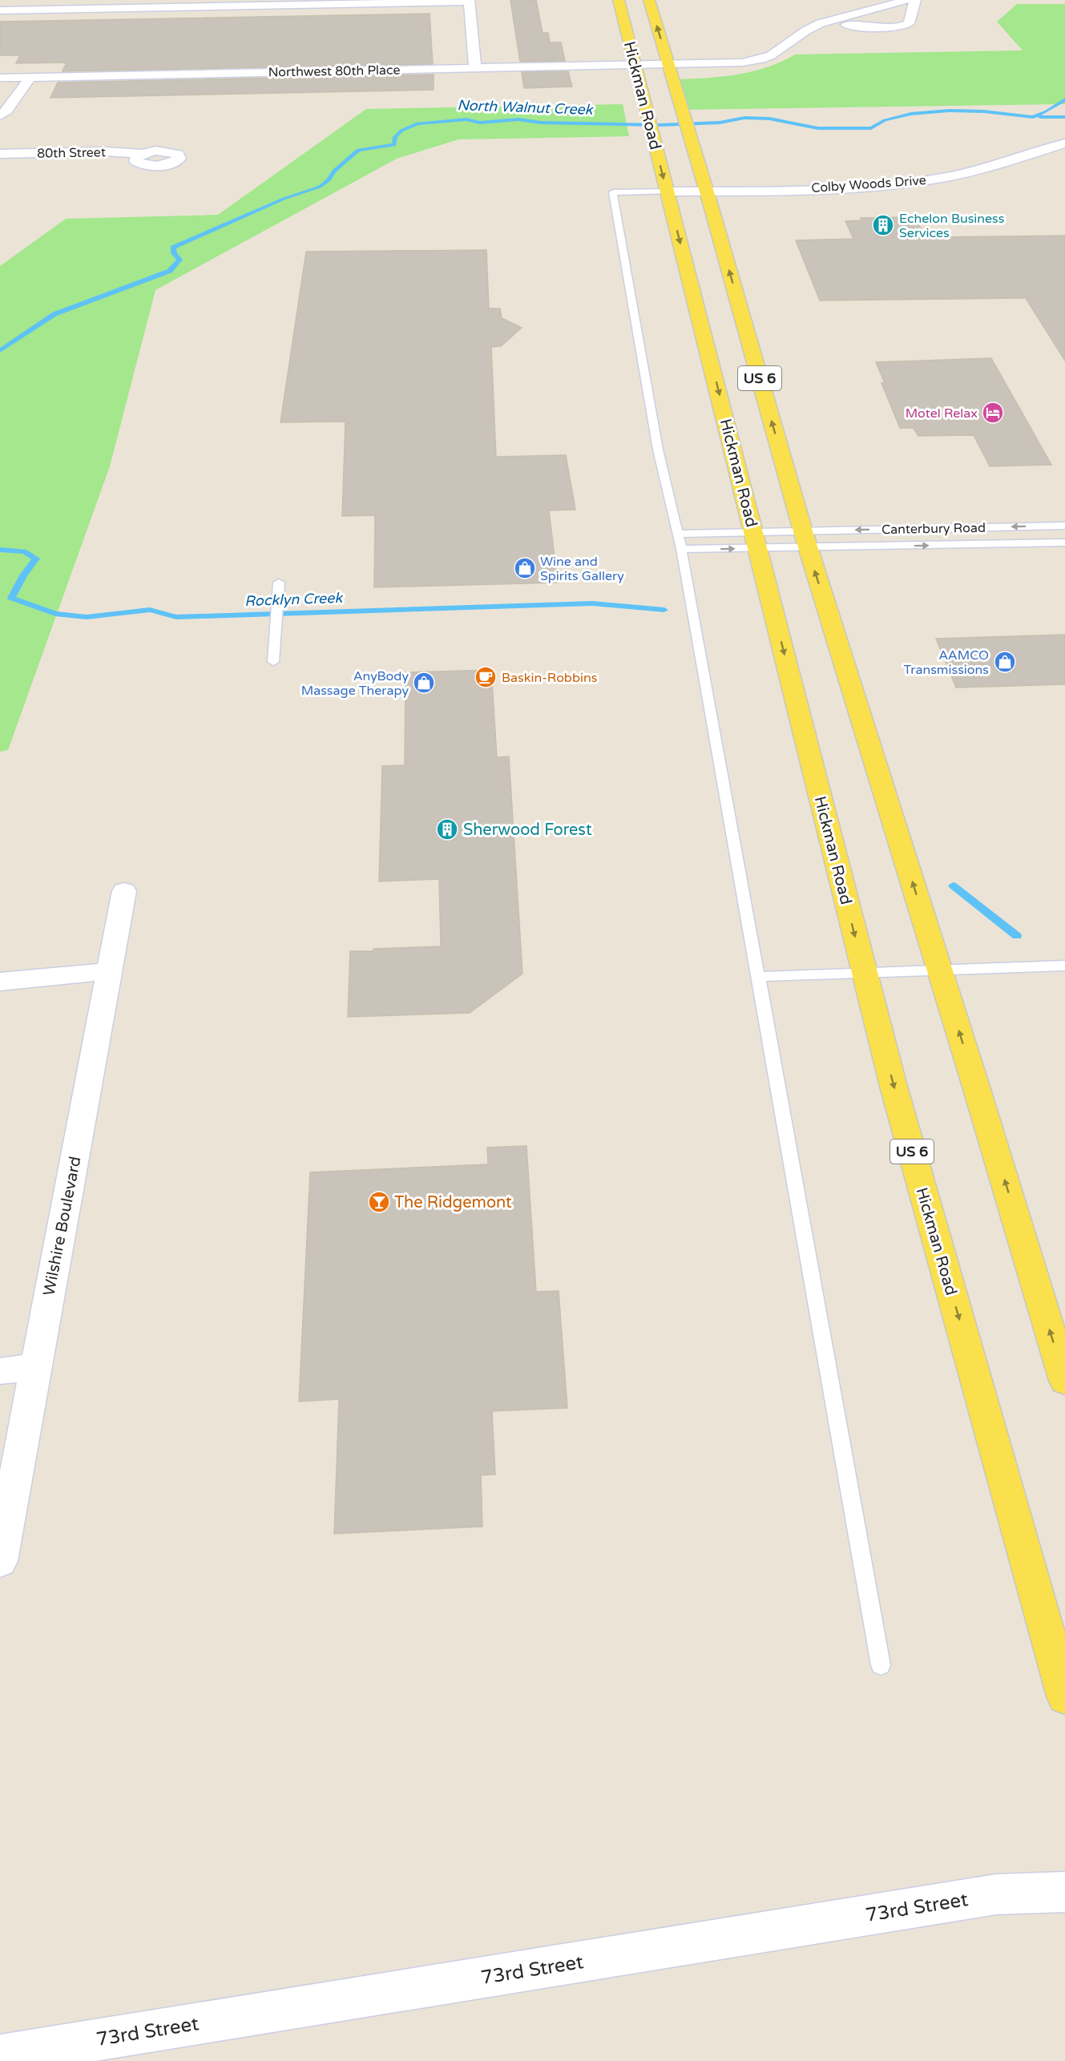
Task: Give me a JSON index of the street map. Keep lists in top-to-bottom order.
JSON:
{
  "streets": {
    "main road": ["Hickman Road", "US 6"],
    "street": [
      "Northwest 80th Place",
      "80th Street",
      "Colby Woods Drive",
      "Wilshire Boulevard",
      "73rd Street"
    ],
    "lane": ["Canterbury Road"]
  },
  "crossings": [
    ["Northwest 80th Place", "Hickman Road"],
    ["Hickman Road", "Colby Woods Drive"],
    ["Hickman Road", "Canterbury Road"]
  ],
  "water": ["North Walnut Creek", "Rocklyn Creek"],
  "places": {
    "building": ["Echelon Business Services", "Sherwood Forest"],
    "hotel": ["Motel Relax"],
    "shop": ["Wine and Spirits Gallery", "AAMCO Transmissions", "AnyBody Massage Therapy"],
    "cafe": ["Baskin-Robbins"],
    "bar": ["The Ridgemont"]
  }
}
